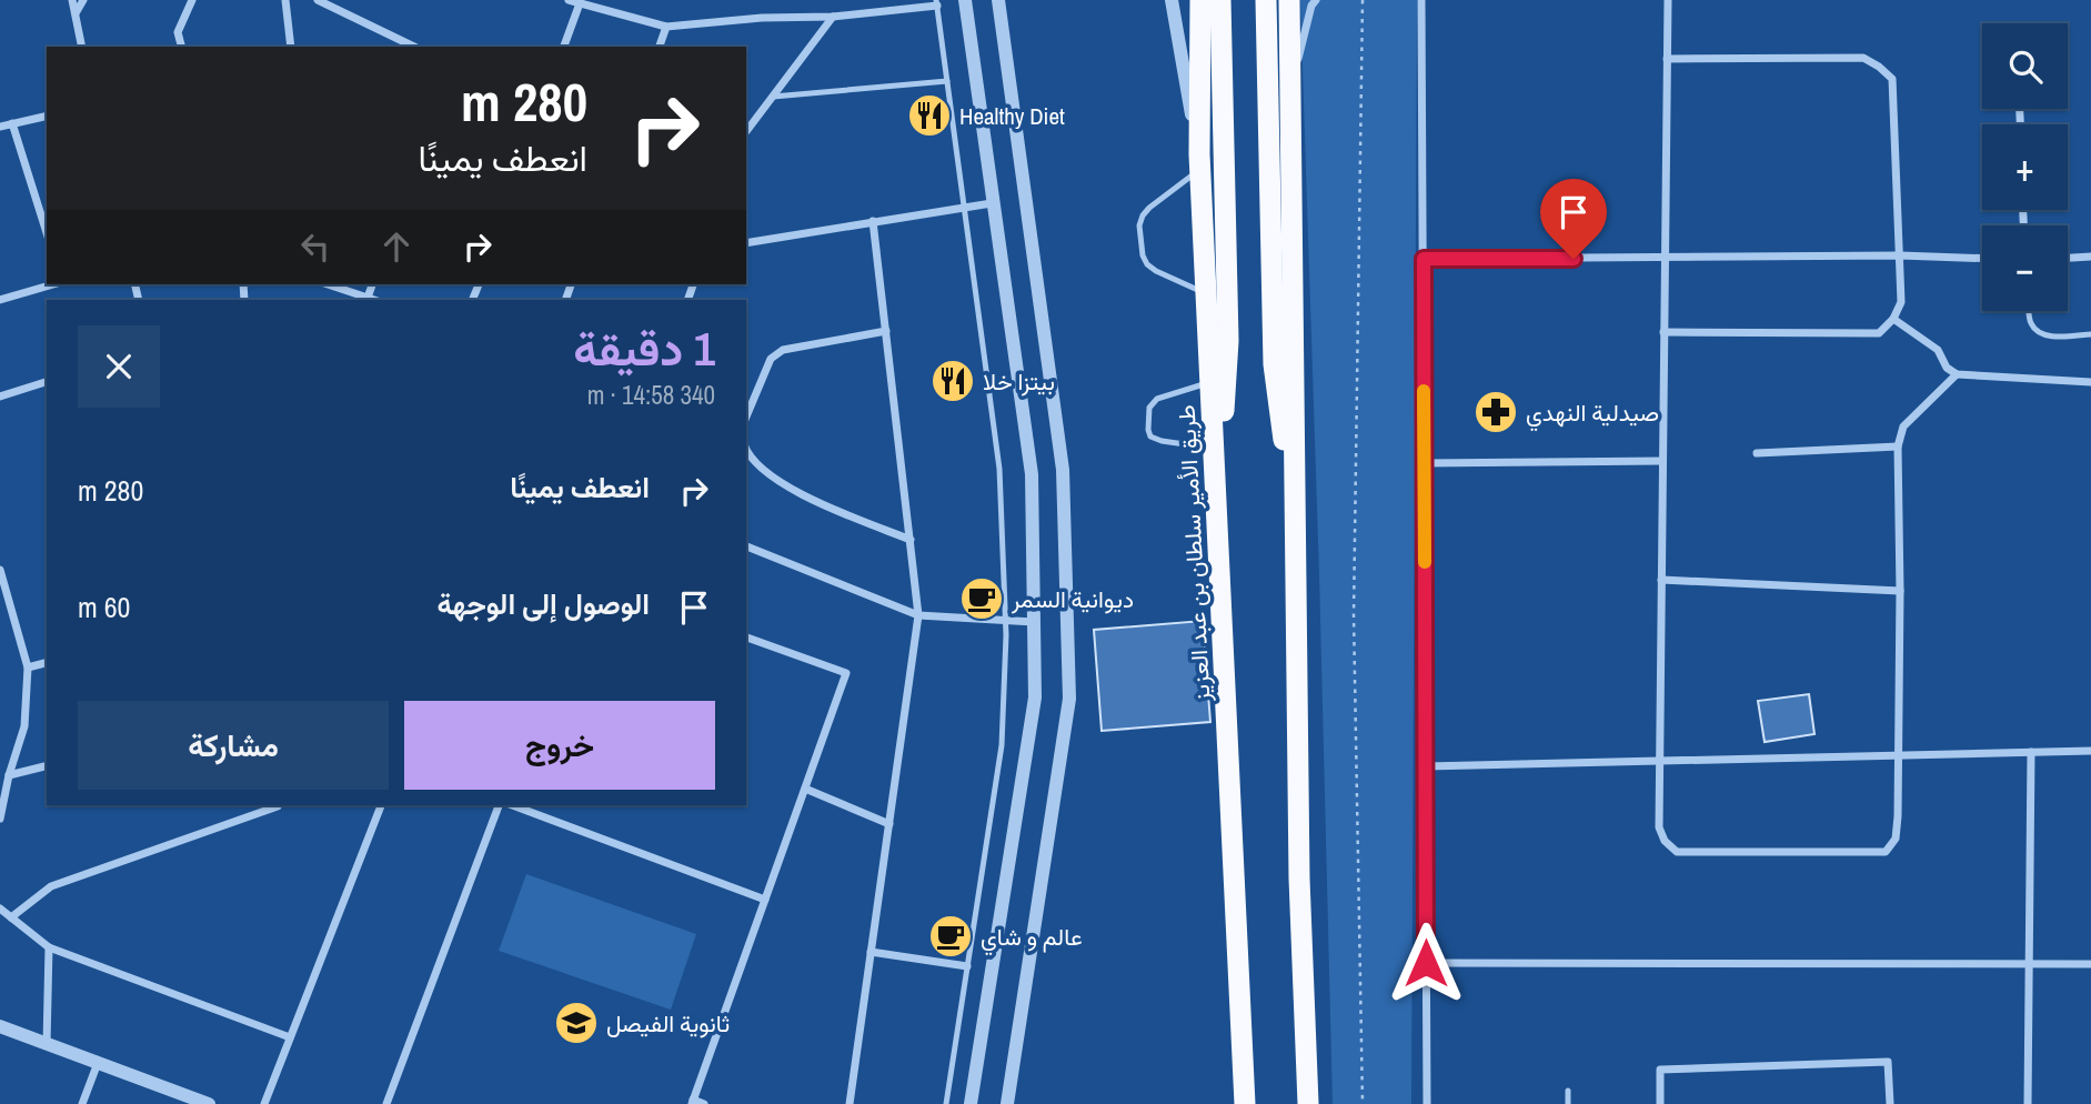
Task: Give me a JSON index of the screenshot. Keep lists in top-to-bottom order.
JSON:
{
  "streets": {
    "highway": ["طريق الأمير سلطان بن عبد العزيز"]
  },
  "places": {
    "restaurant": ["Healthy Diet", "بيتزا خلا"],
    "pharmacy": ["صيدلية النهدي"],
    "cafe": ["ديوانية السمر", "عالم و شاي"],
    "school or university": ["ثانوية الفيصل"]
  },
  "page": {
    "map_buttons": ["+", "−"],
    "turn": ["280 m", "انعطف يمينًا"],
    "heading": ["1 دقيقة", "340 m · 14:58"],
    "list": [
      {
        "name": "انعطف يمينًا",
        "value": "280 m"
      },
      {
        "name": "الوصول إلى الوجهة",
        "value": "60 m"
      }
    ],
    "buttons": ["خروج", "مشاركة"]
  }
}
